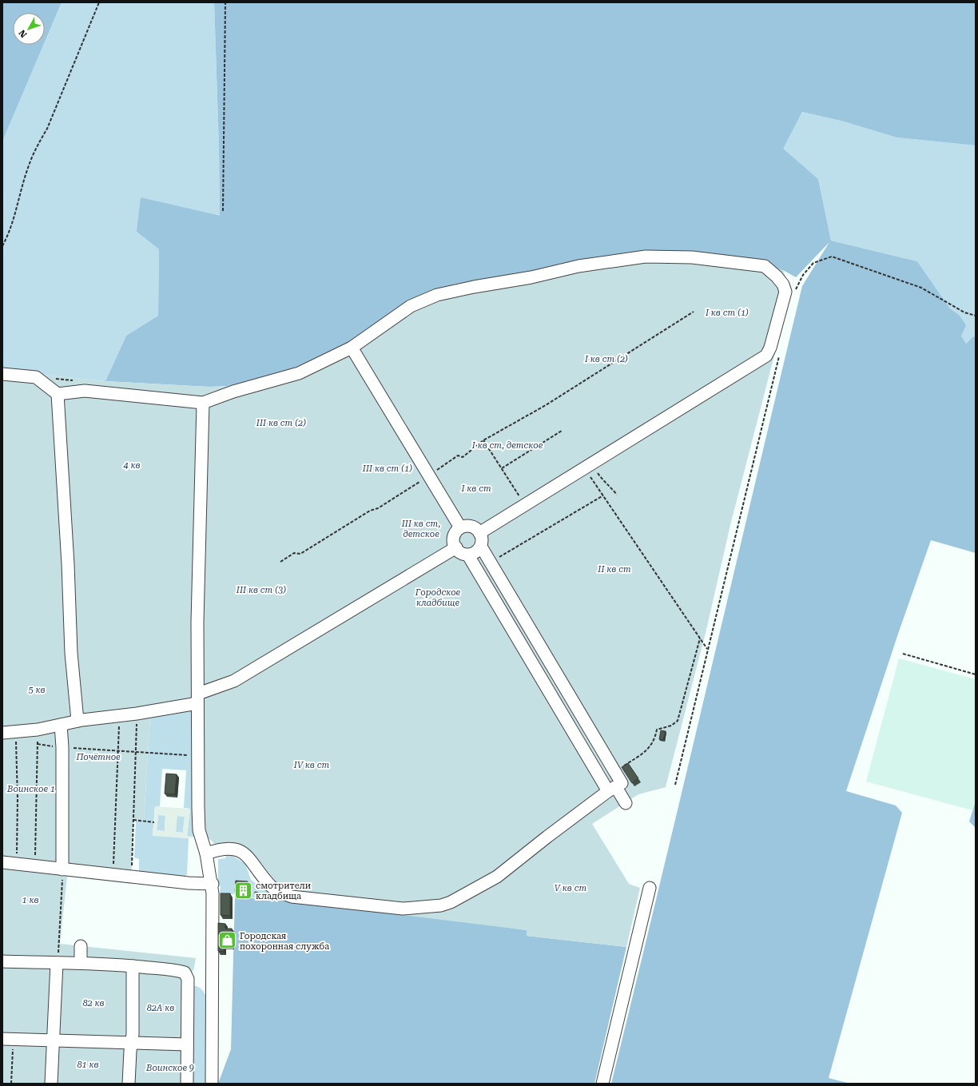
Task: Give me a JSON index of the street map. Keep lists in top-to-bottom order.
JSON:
{
  "parks": [
    "I кв ст (1)",
    "I кв ст (2)",
    "III кв ст (2)",
    "I кв ст, детское",
    "4 кв",
    "III кв ст (1)",
    "I кв ст",
    "III кв ст, детское",
    "II кв ст",
    "III кв ст (3)",
    "Городское кладбище",
    "5 кв",
    "Почётное",
    "IV кв ст",
    "Воинское 1",
    "V кв ст",
    "1 кв",
    "82 кв",
    "82А кв",
    "81 кв",
    "Воинское 9"
  ],
  "places": {
    "building": ["смотрители кладбища"],
    "shop": ["Городская похоронная служба"]
  },
  "north": "bottom left"
}
